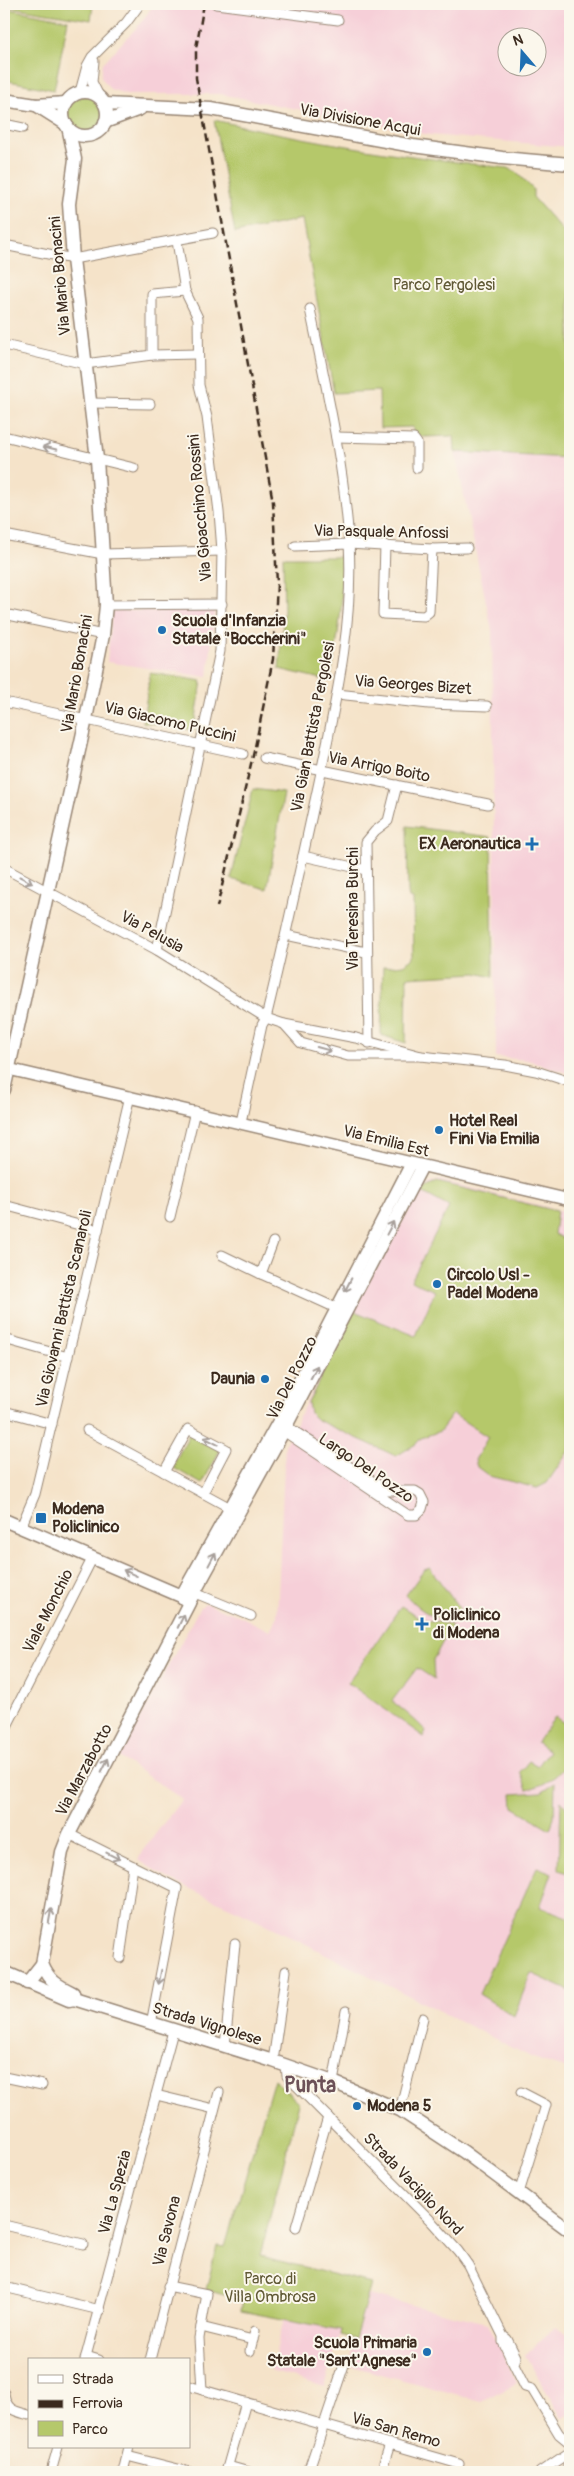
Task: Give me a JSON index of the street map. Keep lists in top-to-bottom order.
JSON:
{
  "streets": {
    "main road": [
      "Via Divisione Acqui",
      "Via Mario Bonacini",
      "Via Marzabotto",
      "Strada Vignolese"
    ],
    "street": [
      "Via Gioacchino Rossini",
      "Via Pasquale Anfossi",
      "Via Georges Bizet",
      "Via Giacomo Puccini",
      "Via Gian Battista Pergolesi",
      "Via Arrigo Boito",
      "Via Teresina Burchi",
      "Via Pelusia",
      "Via Emilia Est",
      "Via Giovanni Battista Scanaroli",
      "Via Del Pozzo",
      "Largo Del Pozzo",
      "Viale Monchio",
      "Strada Vaciglio Nord",
      "Via La Spezia",
      "Via Savona",
      "Via San Remo"
    ]
  },
  "crossings": [
    ["Via Divisione Acqui", "Via Mario Bonacini"],
    ["Via Mario Bonacini", "Via Giacomo Puccini"],
    ["Via Mario Bonacini", "Via Pelusia"],
    ["Via Mario Bonacini", "Via Emilia Est"],
    ["Via Gioacchino Rossini", "Via Giacomo Puccini"],
    ["Via Gioacchino Rossini", "Via Pelusia"],
    ["Via Pasquale Anfossi", "Via Gian Battista Pergolesi"],
    ["Via Georges Bizet", "Via Gian Battista Pergolesi"],
    ["Via Gian Battista Pergolesi", "Via Arrigo Boito"],
    ["Via Gian Battista Pergolesi", "Via Pelusia"],
    ["Via Gian Battista Pergolesi", "Via Emilia Est"],
    ["Via Arrigo Boito", "Via Teresina Burchi"],
    ["Via Teresina Burchi", "Via Pelusia"],
    ["Via Emilia Est", "Via Giovanni Battista Scanaroli"],
    ["Via Emilia Est", "Via Del Pozzo"],
    ["Via Del Pozzo", "Largo Del Pozzo"],
    ["Via Del Pozzo", "Via Marzabotto"],
    ["Via Marzabotto", "Strada Vignolese"],
    ["Strada Vignolese", "Strada Vaciglio Nord"],
    ["Strada Vignolese", "Via La Spezia"]
  ],
  "one_way": ["Via Marzabotto"],
  "districts": ["Punta"],
  "parks": ["Parco Pergolesi", "Parco di Villa Ombrosa"],
  "places": {
    "other": [
      "Scuola d'Infanzia Statale \"Boccherini\"",
      "Hotel Real Fini Via Emilia",
      "Circolo Usl - Padel Modena",
      "Daunia",
      "Modena 5",
      "Scuola Primaria Statale \"Sant'Agnese\""
    ],
    "health": ["EX Aeronautica", "Policlinico di Modena"],
    "transit": ["Modena Policlinico"]
  },
  "legend": ["Strada", "Ferrovia", "Parco"],
  "north": "top"
}
